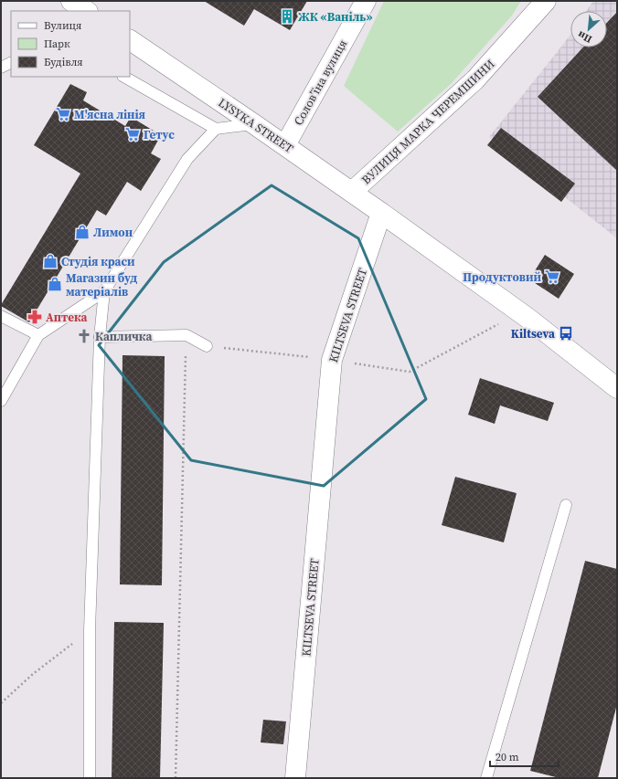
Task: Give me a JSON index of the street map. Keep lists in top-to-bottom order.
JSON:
{
  "streets": {
    "street": [
      "Соловʼїна вулиця",
      "ВУЛИЦЯ МАРКА ЧЕРЕМШИНИ",
      "LYSYKA STREET",
      "KILTSEVA STREET"
    ]
  },
  "crossings": [
    ["Соловʼїна вулиця", "LYSYKA STREET"],
    ["ВУЛИЦЯ МАРКА ЧЕРЕМШИНИ", "LYSYKA STREET"],
    ["LYSYKA STREET", "KILTSEVA STREET"]
  ],
  "places": {
    "building": ["ЖК «Ваніль»"],
    "supermarket": ["М'ясна лінія", "Гетус", "Продуктовий"],
    "shop": ["Лимон", "Студія краси", "Магазин буд матеріалів"],
    "pharmacy": ["Аптека"],
    "bus stop": ["Kiltseva"],
    "church": ["Капличка"]
  },
  "legend": ["Вулиця", "Парк", "Будівля"],
  "scale_bar": "20 m",
  "north": "bottom left"
}
